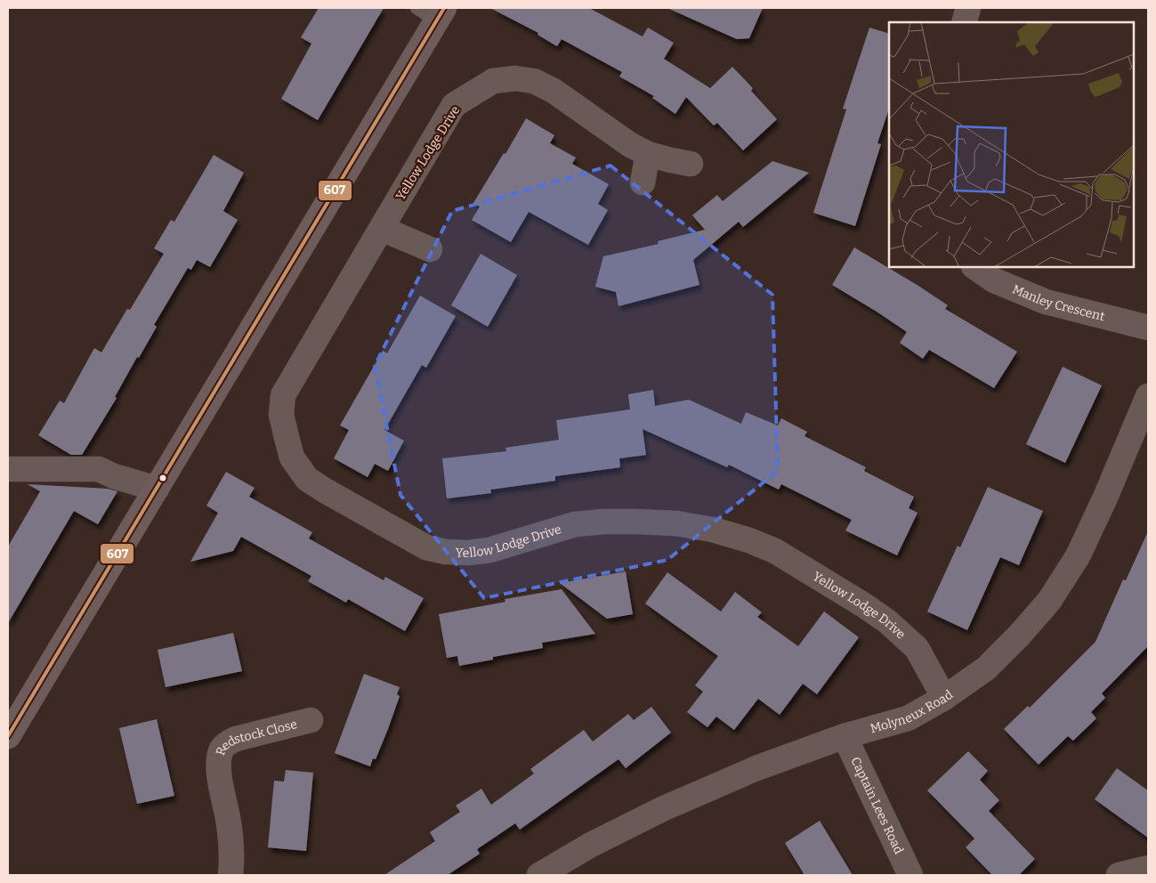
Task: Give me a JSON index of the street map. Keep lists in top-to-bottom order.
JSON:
{
  "streets": {
    "street": [
      "Yellow Lodge Drive",
      "Manley Crescent",
      "Molyneux Road",
      "Redstock Close",
      "Captain Lees Road"
    ]
  },
  "crossings": [
    ["Yellow Lodge Drive", "Molyneux Road"],
    ["Molyneux Road", "Captain Lees Road"]
  ],
  "lines": ["transit line 607"]
}
